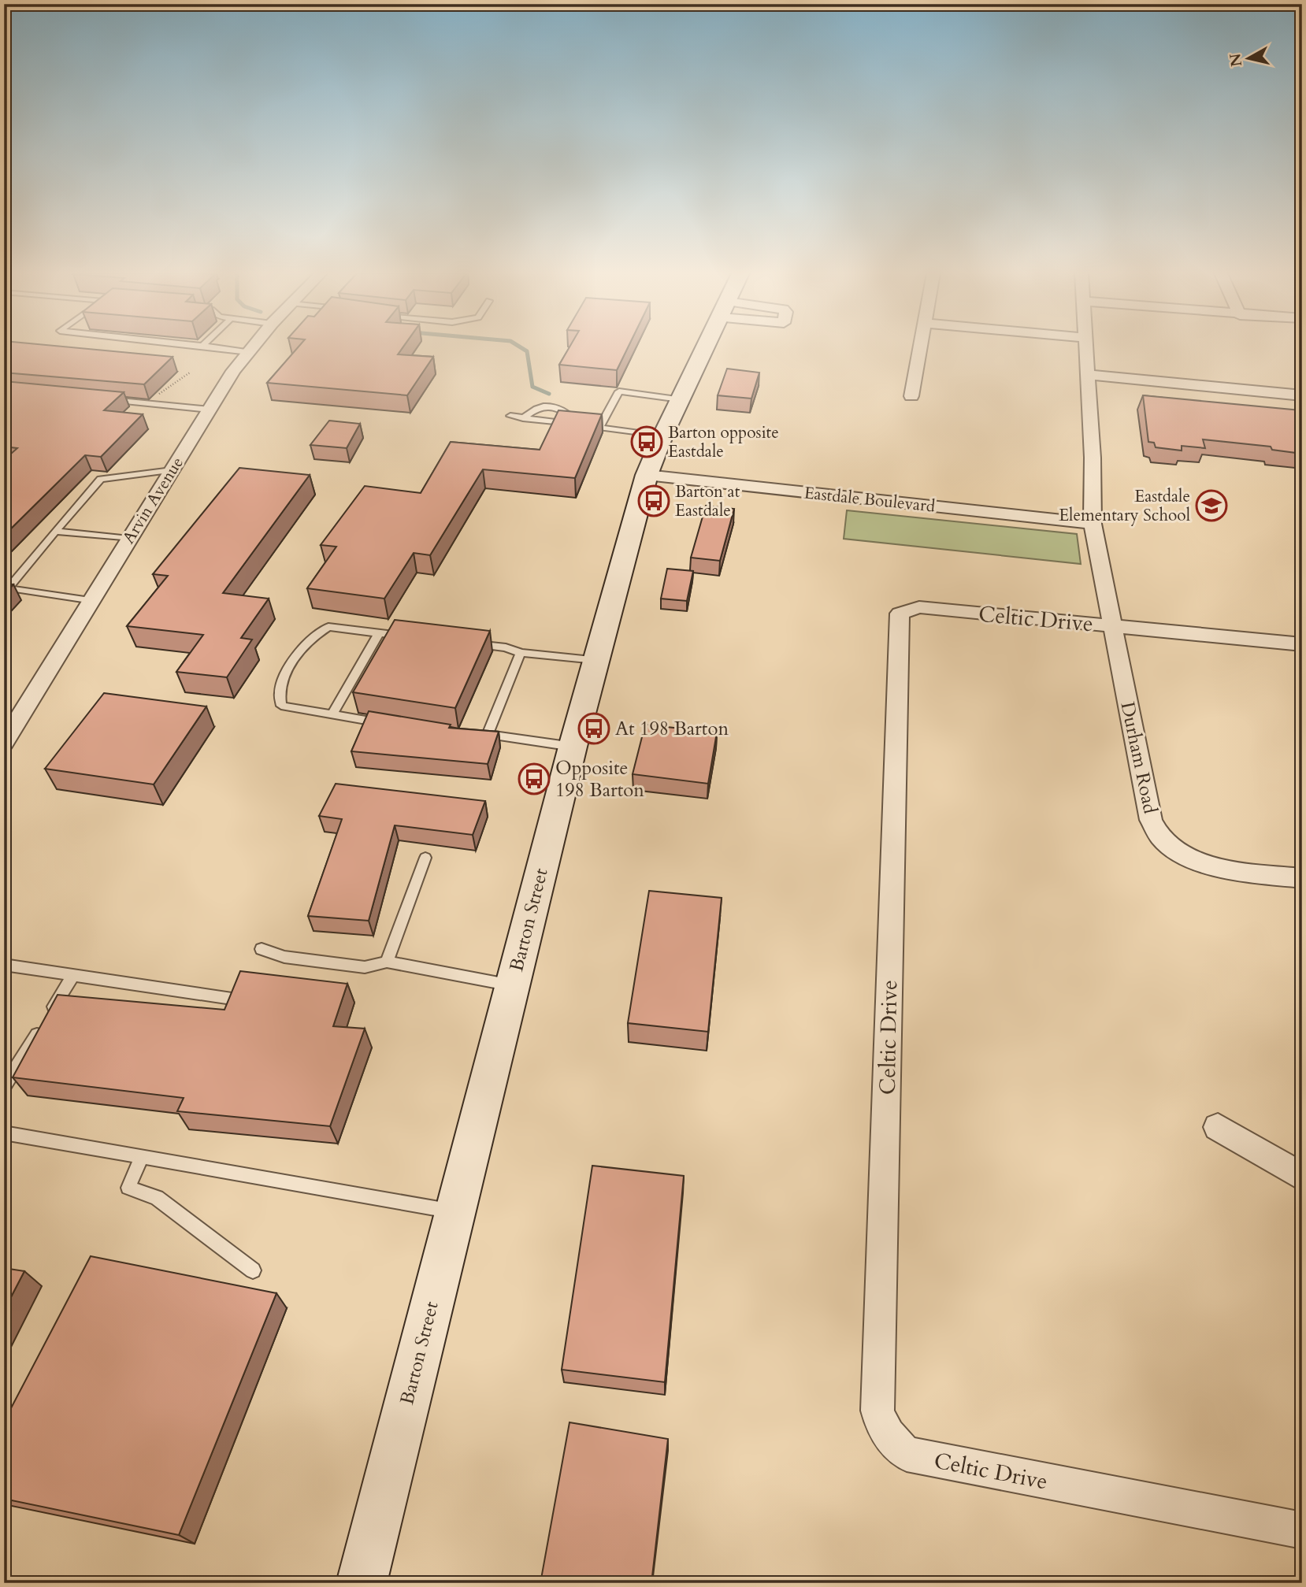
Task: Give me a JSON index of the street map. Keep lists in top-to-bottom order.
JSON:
{
  "streets": {
    "main road": ["Barton Street"],
    "street": [
      "Eastdale Boulevard",
      "Arvin Avenue",
      "Celtic Drive",
      "Durham Road"
    ]
  },
  "crossings": [
    ["Eastdale Boulevard", "Durham Road"],
    ["Eastdale Boulevard", "Barton Street"],
    ["Celtic Drive", "Durham Road"]
  ],
  "places": {
    "bus stop": [
      "Barton opposite Eastdale",
      "Barton at Eastdale",
      "At 198 Barton",
      "Opposite 198 Barton"
    ],
    "school or university": ["Eastdale Elementary School"]
  },
  "north": "left"
}
